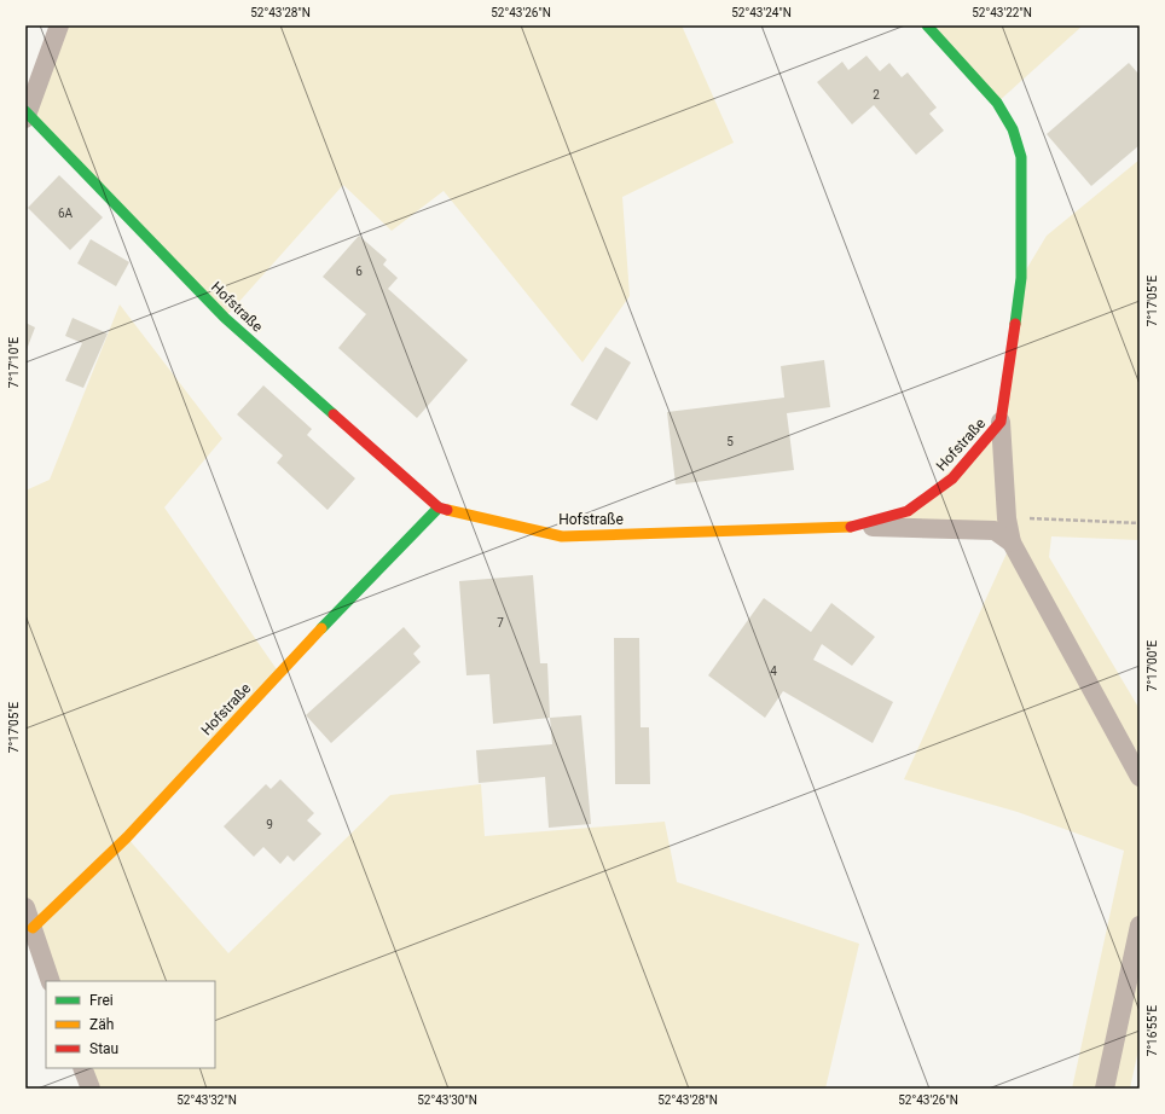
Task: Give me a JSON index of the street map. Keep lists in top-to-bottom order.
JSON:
{
  "streets": {
    "street": ["Hofstraße"]
  },
  "house_numbers": [
    "2",
    "6A",
    "6",
    "5",
    "7",
    "4",
    "9"
  ],
  "legend": ["Frei", "Zäh", "Stau"],
  "coordinates": [
    "52°43'28\"N",
    "52°43'26\"N",
    "52°43'24\"N",
    "52°43'22\"N",
    "7°17'05\"E",
    "7°17'10\"E",
    "7°17'00\"E",
    "7°16'55\"E",
    "52°43'32\"N",
    "52°43'30\"N"
  ]
}
